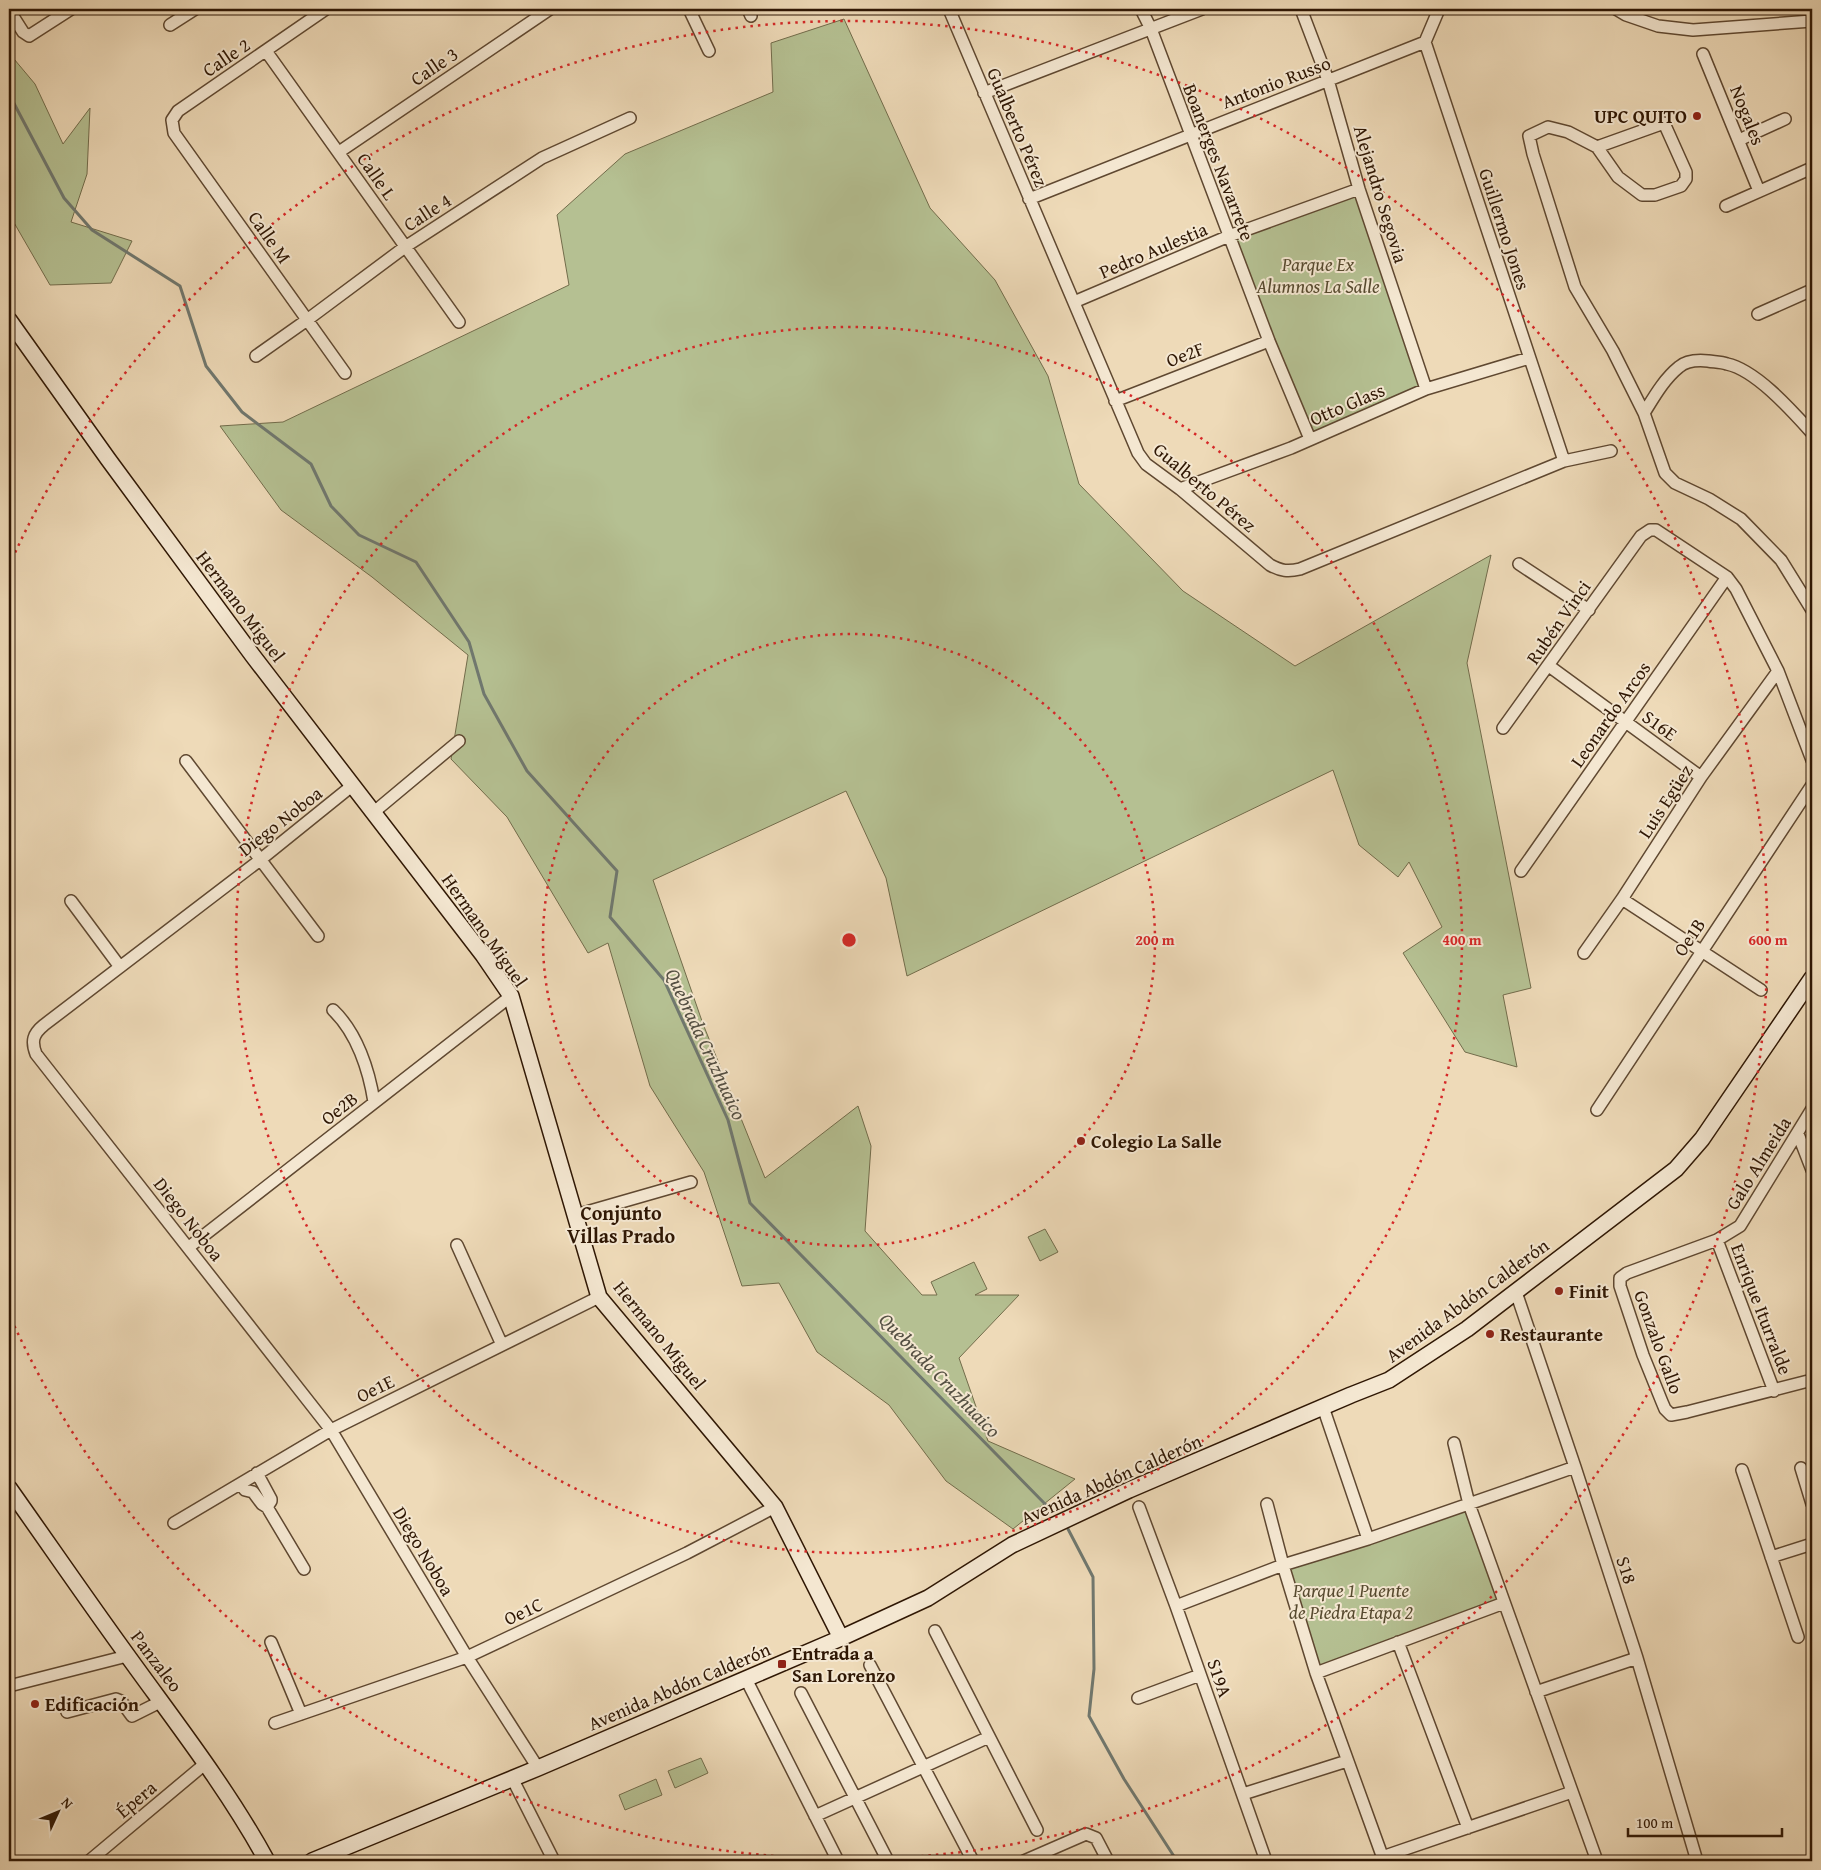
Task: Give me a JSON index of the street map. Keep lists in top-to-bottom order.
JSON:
{
  "streets": {
    "street": [
      "Calle 2",
      "Calle 3",
      "Antonio Russo",
      "Nogales",
      "Gualberto Pérez",
      "Boanerges Navarrete",
      "Calle L",
      "Alejandro Segovia",
      "Calle 4",
      "Guillermo Jones",
      "Calle M",
      "Pedro Aulestia",
      "Oe2F",
      "Otto Glass",
      "Hermano Miguel",
      "Rubén Vinci",
      "Leonardo Arcos",
      "S16E",
      "Luis Egüez",
      "Diego Noboa",
      "Oe1B",
      "Oe2B",
      "Galo Almeida",
      "Avenida Abdón Calderón",
      "Enrique Iturralde",
      "Gonzalo Gallo",
      "Oe1E",
      "S18",
      "Oe1C",
      "Panzaleo",
      "S19A",
      "Épera"
    ]
  },
  "crossings": [
    ["Calle 2", "Calle L"],
    ["Calle 2", "Calle M"],
    ["Calle 3", "Calle L"],
    ["Antonio Russo", "Gualberto Pérez"],
    ["Antonio Russo", "Boanerges Navarrete"],
    ["Antonio Russo", "Alejandro Segovia"],
    ["Antonio Russo", "Guillermo Jones"],
    ["Gualberto Pérez", "Guillermo Jones"],
    ["Gualberto Pérez", "Pedro Aulestia"],
    ["Gualberto Pérez", "Oe2F"],
    ["Gualberto Pérez", "Otto Glass"],
    ["Boanerges Navarrete", "Pedro Aulestia"],
    ["Boanerges Navarrete", "Oe2F"],
    ["Boanerges Navarrete", "Otto Glass"],
    ["Calle L", "Calle 4"],
    ["Alejandro Segovia", "Pedro Aulestia"],
    ["Alejandro Segovia", "Otto Glass"],
    ["Calle 4", "Calle M"],
    ["Guillermo Jones", "Otto Glass"],
    ["Hermano Miguel", "Diego Noboa"],
    ["Hermano Miguel", "Oe2B"],
    ["Hermano Miguel", "Avenida Abdón Calderón"],
    ["Hermano Miguel", "Oe1E"],
    ["Hermano Miguel", "Oe1C"],
    ["Rubén Vinci", "Leonardo Arcos"],
    ["Rubén Vinci", "S16E"],
    ["Leonardo Arcos", "S16E"],
    ["S16E", "Luis Egüez"],
    ["Diego Noboa", "Oe2B"],
    ["Diego Noboa", "Avenida Abdón Calderón"],
    ["Diego Noboa", "Oe1E"],
    ["Diego Noboa", "Oe1C"],
    ["Galo Almeida", "Enrique Iturralde"],
    ["Galo Almeida", "Gonzalo Gallo"],
    ["Avenida Abdón Calderón", "S18"],
    ["Enrique Iturralde", "Gonzalo Gallo"],
    ["Panzaleo", "Épera"]
  ],
  "districts": ["Conjunto Villas Prado"],
  "water": ["Quebrada Cruzhuaico"],
  "parks": ["Parque Ex Alumnos La Salle", "Parque 1 Puente de Piedra Etapa 2"],
  "places": {
    "other": [
      "UPC QUITO",
      "Colegio La Salle",
      "Finit",
      "Restaurante",
      "Edificación"
    ],
    "transit": ["Entrada a San Lorenzo"]
  },
  "scale_bar": "100 m",
  "north": "top right",
  "rings": ["200 m", "400 m", "600 m"]
}
